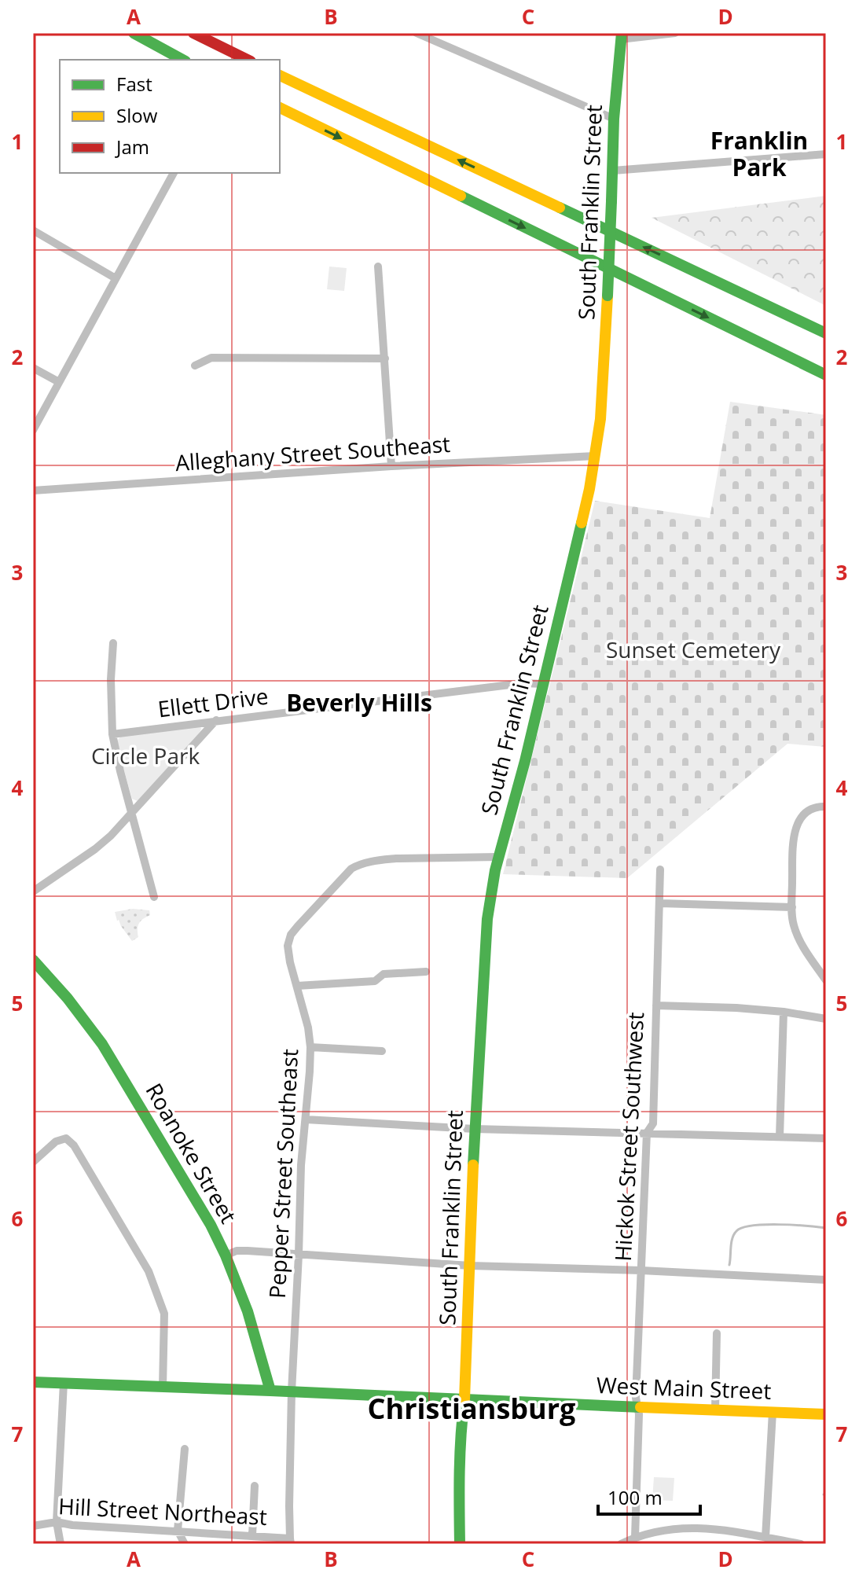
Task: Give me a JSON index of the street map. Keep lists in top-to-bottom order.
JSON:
{
  "streets": {
    "main road": ["South Franklin Street", "Roanoke Street", "West Main Street"],
    "street": [
      "Alleghany Street Southeast",
      "Ellett Drive",
      "Hickok Street Southwest",
      "Pepper Street Southeast",
      "Hill Street Northeast"
    ]
  },
  "crossings": [
    ["South Franklin Street", "Alleghany Street Southeast"],
    ["South Franklin Street", "Ellett Drive"],
    ["South Franklin Street", "Pepper Street Southeast"],
    ["South Franklin Street", "West Main Street"],
    ["Hickok Street Southwest", "West Main Street"],
    ["Roanoke Street", "West Main Street"],
    ["Pepper Street Southeast", "West Main Street"],
    ["Pepper Street Southeast", "Hill Street Northeast"]
  ],
  "districts": ["Franklin Park", "Beverly Hills", "Christiansburg"],
  "parks": ["Sunset Cemetery", "Circle Park"],
  "legend": ["Fast", "Slow", "Jam"],
  "scale_bar": "100 m",
  "grid": {
    "columns": [
      "A",
      "B",
      "C",
      "D"
    ],
    "rows": [
      "1",
      "2",
      "3",
      "4",
      "5",
      "6",
      "7"
    ]
  }
}
